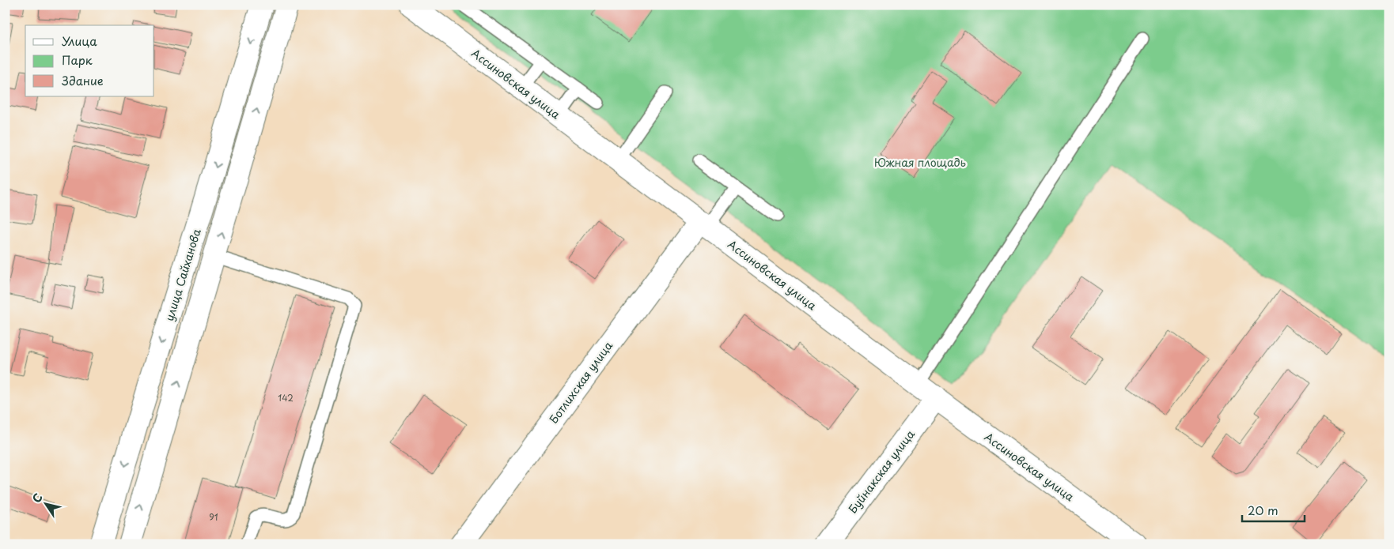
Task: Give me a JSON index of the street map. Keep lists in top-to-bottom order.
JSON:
{
  "streets": {
    "street": [
      "Ассиновская улица",
      "улица Сайханова",
      "Ботлихская улица",
      "Буйнакская улица"
    ]
  },
  "crossings": [
    ["Ассиновская улица", "Ботлихская улица"],
    ["Ассиновская улица", "Буйнакская улица"]
  ],
  "parks": ["Южная площадь"],
  "house_numbers": ["142", "91"],
  "legend": ["Улица", "Парк", "Здание"],
  "scale_bar": "20 m",
  "north": "top left"
}
